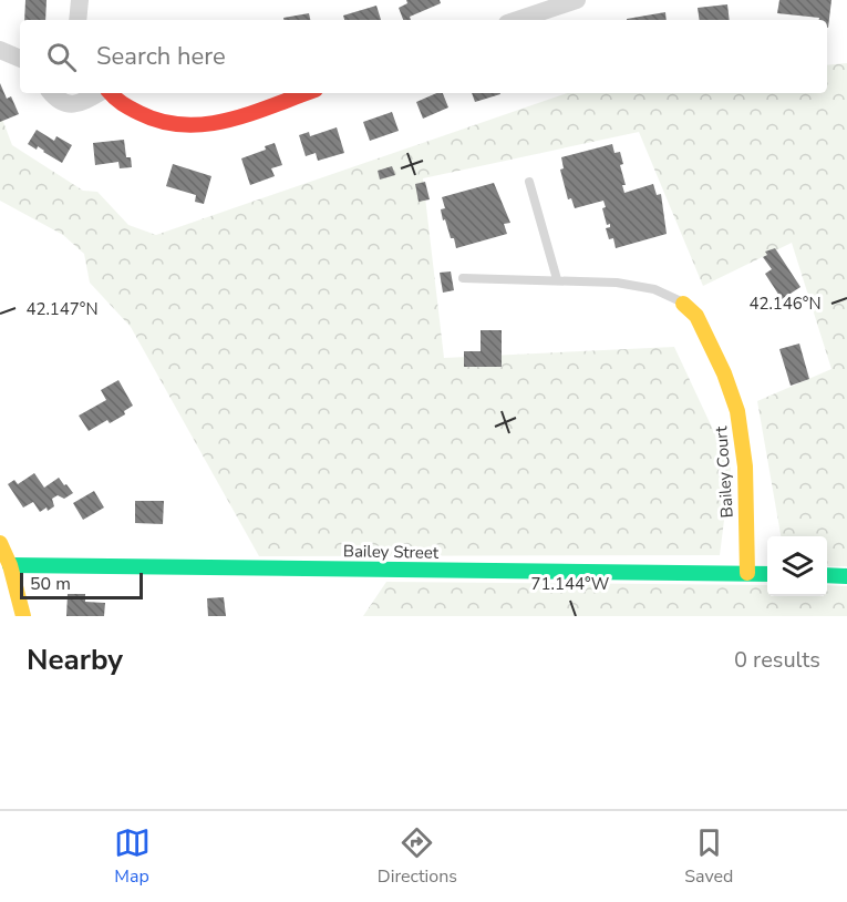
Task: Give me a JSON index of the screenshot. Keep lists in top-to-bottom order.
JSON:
{
  "streets": {
    "street": ["Bailey Court", "Bailey Street"]
  },
  "crossings": [
    ["Bailey Court", "Bailey Street"]
  ],
  "scale_bar": "50 m",
  "page": {
    "search": "Search here",
    "scale": "50 m",
    "heading": ["Nearby", "0 results"],
    "nav": ["Map", "Directions", "Saved"]
  },
  "coordinates": ["42.146°N", "42.147°N", "71.144°W"]
}
